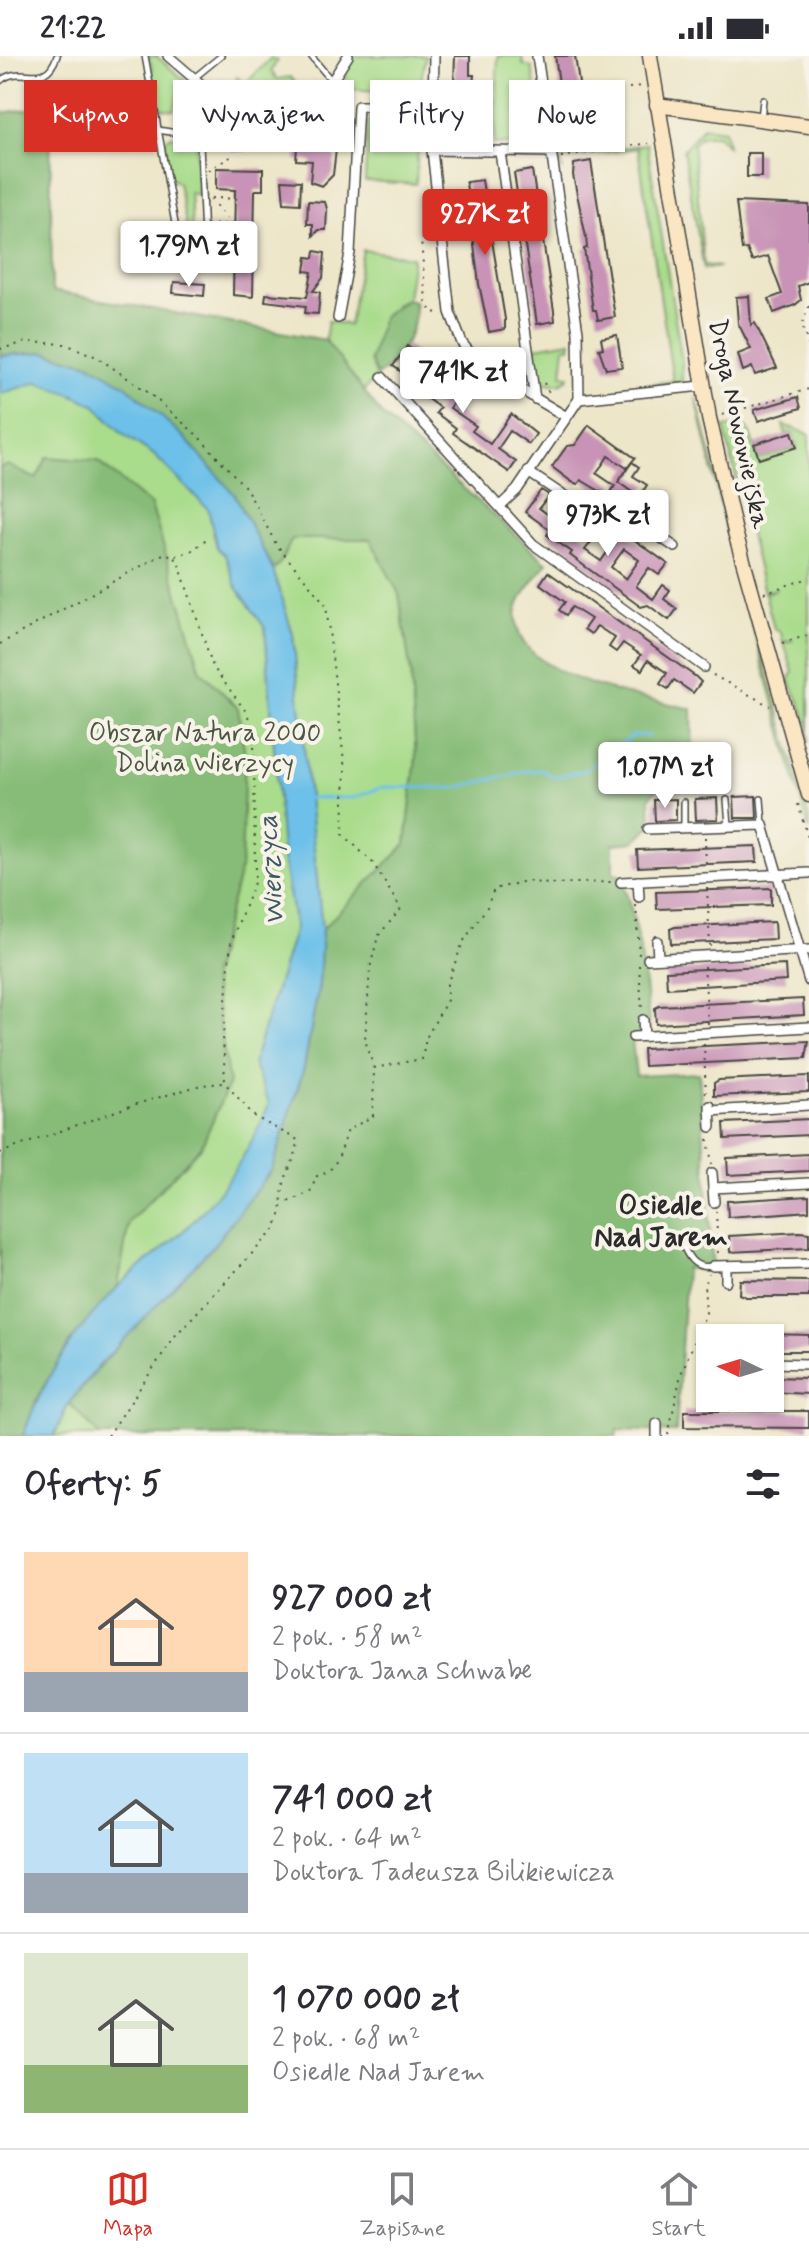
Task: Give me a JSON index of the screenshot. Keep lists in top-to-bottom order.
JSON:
{
  "streets": {
    "street": ["Droga Nowowiejska"]
  },
  "districts": ["Osiedle Nad Jarem"],
  "water": ["Wierzyca"],
  "parks": ["Obszar Natura 2000 Dolina Wierzycy"],
  "north": "left",
  "page": {
    "status": "21:22",
    "chip": [
      "Kupno",
      "Wynajem",
      "Filtry",
      "Nowe"
    ],
    "price": [
      "927K zł",
      "1.79M zł",
      "741K zł",
      "973K zł",
      "1.07M zł"
    ],
    "heading": "Oferty: 5",
    "list": [
      {
        "name": "927 000 zł",
        "note": "2 pok. · 58 m² · Doktora Jana Schwabe"
      },
      {
        "name": "741 000 zł",
        "note": "2 pok. · 64 m² · Doktora Tadeusza Bilikiewicza"
      },
      {
        "name": "1 070 000 zł",
        "note": "2 pok. · 68 m² · Osiedle Nad Jarem"
      }
    ],
    "tabs": ["Mapa", "Zapisane", "Start"]
  }
}
